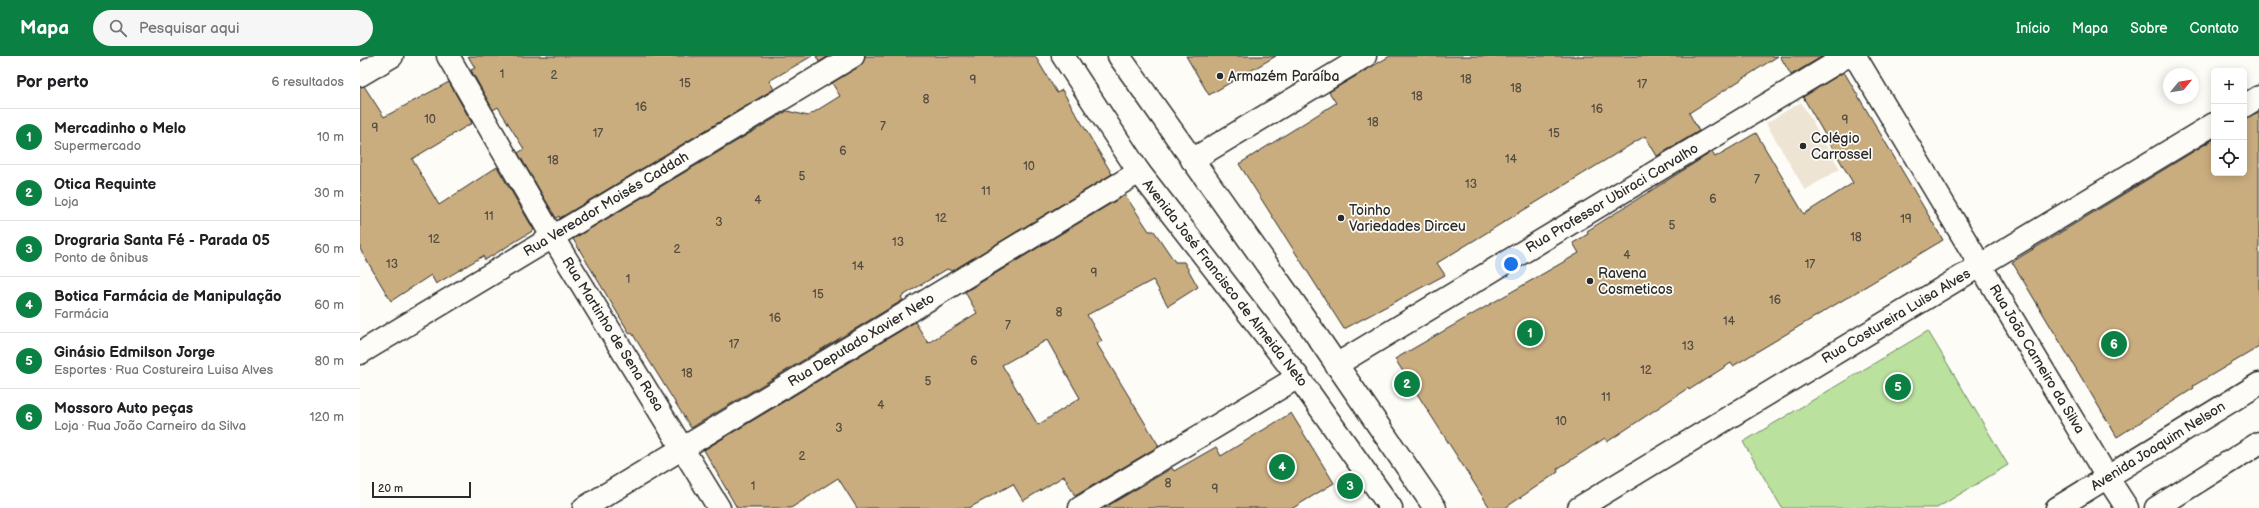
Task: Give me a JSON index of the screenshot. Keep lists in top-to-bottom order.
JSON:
{
  "streets": {
    "street": [
      "Rua Professor Ubiraci Carvalho",
      "Rua Vereador Moisés Caddah",
      "Avenida José Francisco de Almeida Neto",
      "Rua Costureira Luisa Alves",
      "Rua Martinho de Sena Rosa",
      "Rua Deputado Xavier Neto",
      "Rua João Carneiro da Silva",
      "Avenida Joaquim Nelson"
    ]
  },
  "crossings": [
    ["Rua Vereador Moisés Caddah", "Rua Martinho de Sena Rosa"],
    ["Avenida José Francisco de Almeida Neto", "Rua Deputado Xavier Neto"],
    ["Rua Costureira Luisa Alves", "Rua João Carneiro da Silva"],
    ["Rua Martinho de Sena Rosa", "Rua Deputado Xavier Neto"],
    ["Rua João Carneiro da Silva", "Avenida Joaquim Nelson"]
  ],
  "places": [
    "Armazém Paraíba",
    "Colégio Carrossel",
    "Toinho Variedades Dirceu",
    "Ravena Cosmeticos"
  ],
  "house_numbers": [
    "1",
    "2",
    "18",
    "9",
    "15",
    "17",
    "18",
    "18",
    "8",
    "16",
    "16",
    "10",
    "9",
    "18",
    "7",
    "9",
    "17",
    "15",
    "6",
    "14",
    "18",
    "10",
    "5",
    "7",
    "13",
    "11",
    "6",
    "4",
    "11",
    "12",
    "19",
    "3",
    "5",
    "18",
    "12",
    "13",
    "2",
    "4",
    "13",
    "17",
    "14",
    "9",
    "1",
    "15",
    "16",
    "8",
    "16",
    "14",
    "7",
    "17",
    "13",
    "6",
    "12",
    "18",
    "5",
    "11",
    "4",
    "10",
    "3",
    "2",
    "8",
    "1",
    "9"
  ],
  "scale_bar": "20 m",
  "north": "top right",
  "page": {
    "header": "Mapa",
    "search": "Pesquisar aqui",
    "nav": [
      "Início",
      "Mapa",
      "Sobre",
      "Contato"
    ],
    "heading": ["Por perto", "6 resultados"],
    "map_buttons": ["+", "−"],
    "list": [
      {
        "mark": "1",
        "name": "Mercadinho o Melo",
        "note": "Supermercado",
        "value": "10 m"
      },
      {
        "mark": "2",
        "name": "Otica Requinte",
        "note": "Loja",
        "value": "30 m"
      },
      {
        "mark": "3",
        "name": "Drograria Santa Fé - Parada 05",
        "note": "Ponto de ônibus",
        "value": "60 m"
      },
      {
        "mark": "4",
        "name": "Botica Farmácia de Manipulação",
        "note": "Farmácia",
        "value": "60 m"
      },
      {
        "mark": "5",
        "name": "Ginásio Edmilson Jorge",
        "note": "Esportes · Rua Costureira Luisa Alves",
        "value": "80 m"
      },
      {
        "mark": "6",
        "name": "Mossoro Auto peças",
        "note": "Loja · Rua João Carneiro da Silva",
        "value": "120 m"
      }
    ],
    "pins": [
      "1",
      "6",
      "2",
      "5",
      "4",
      "3"
    ],
    "scale": "20 m"
  }
}
